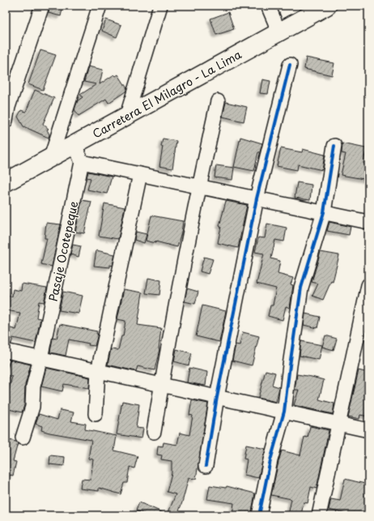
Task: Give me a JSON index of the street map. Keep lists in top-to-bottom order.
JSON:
{
  "streets": {
    "main road": ["Carretera El Milagro - La Lima"],
    "street": ["Pasaje Ocotepeque"]
  }
}
